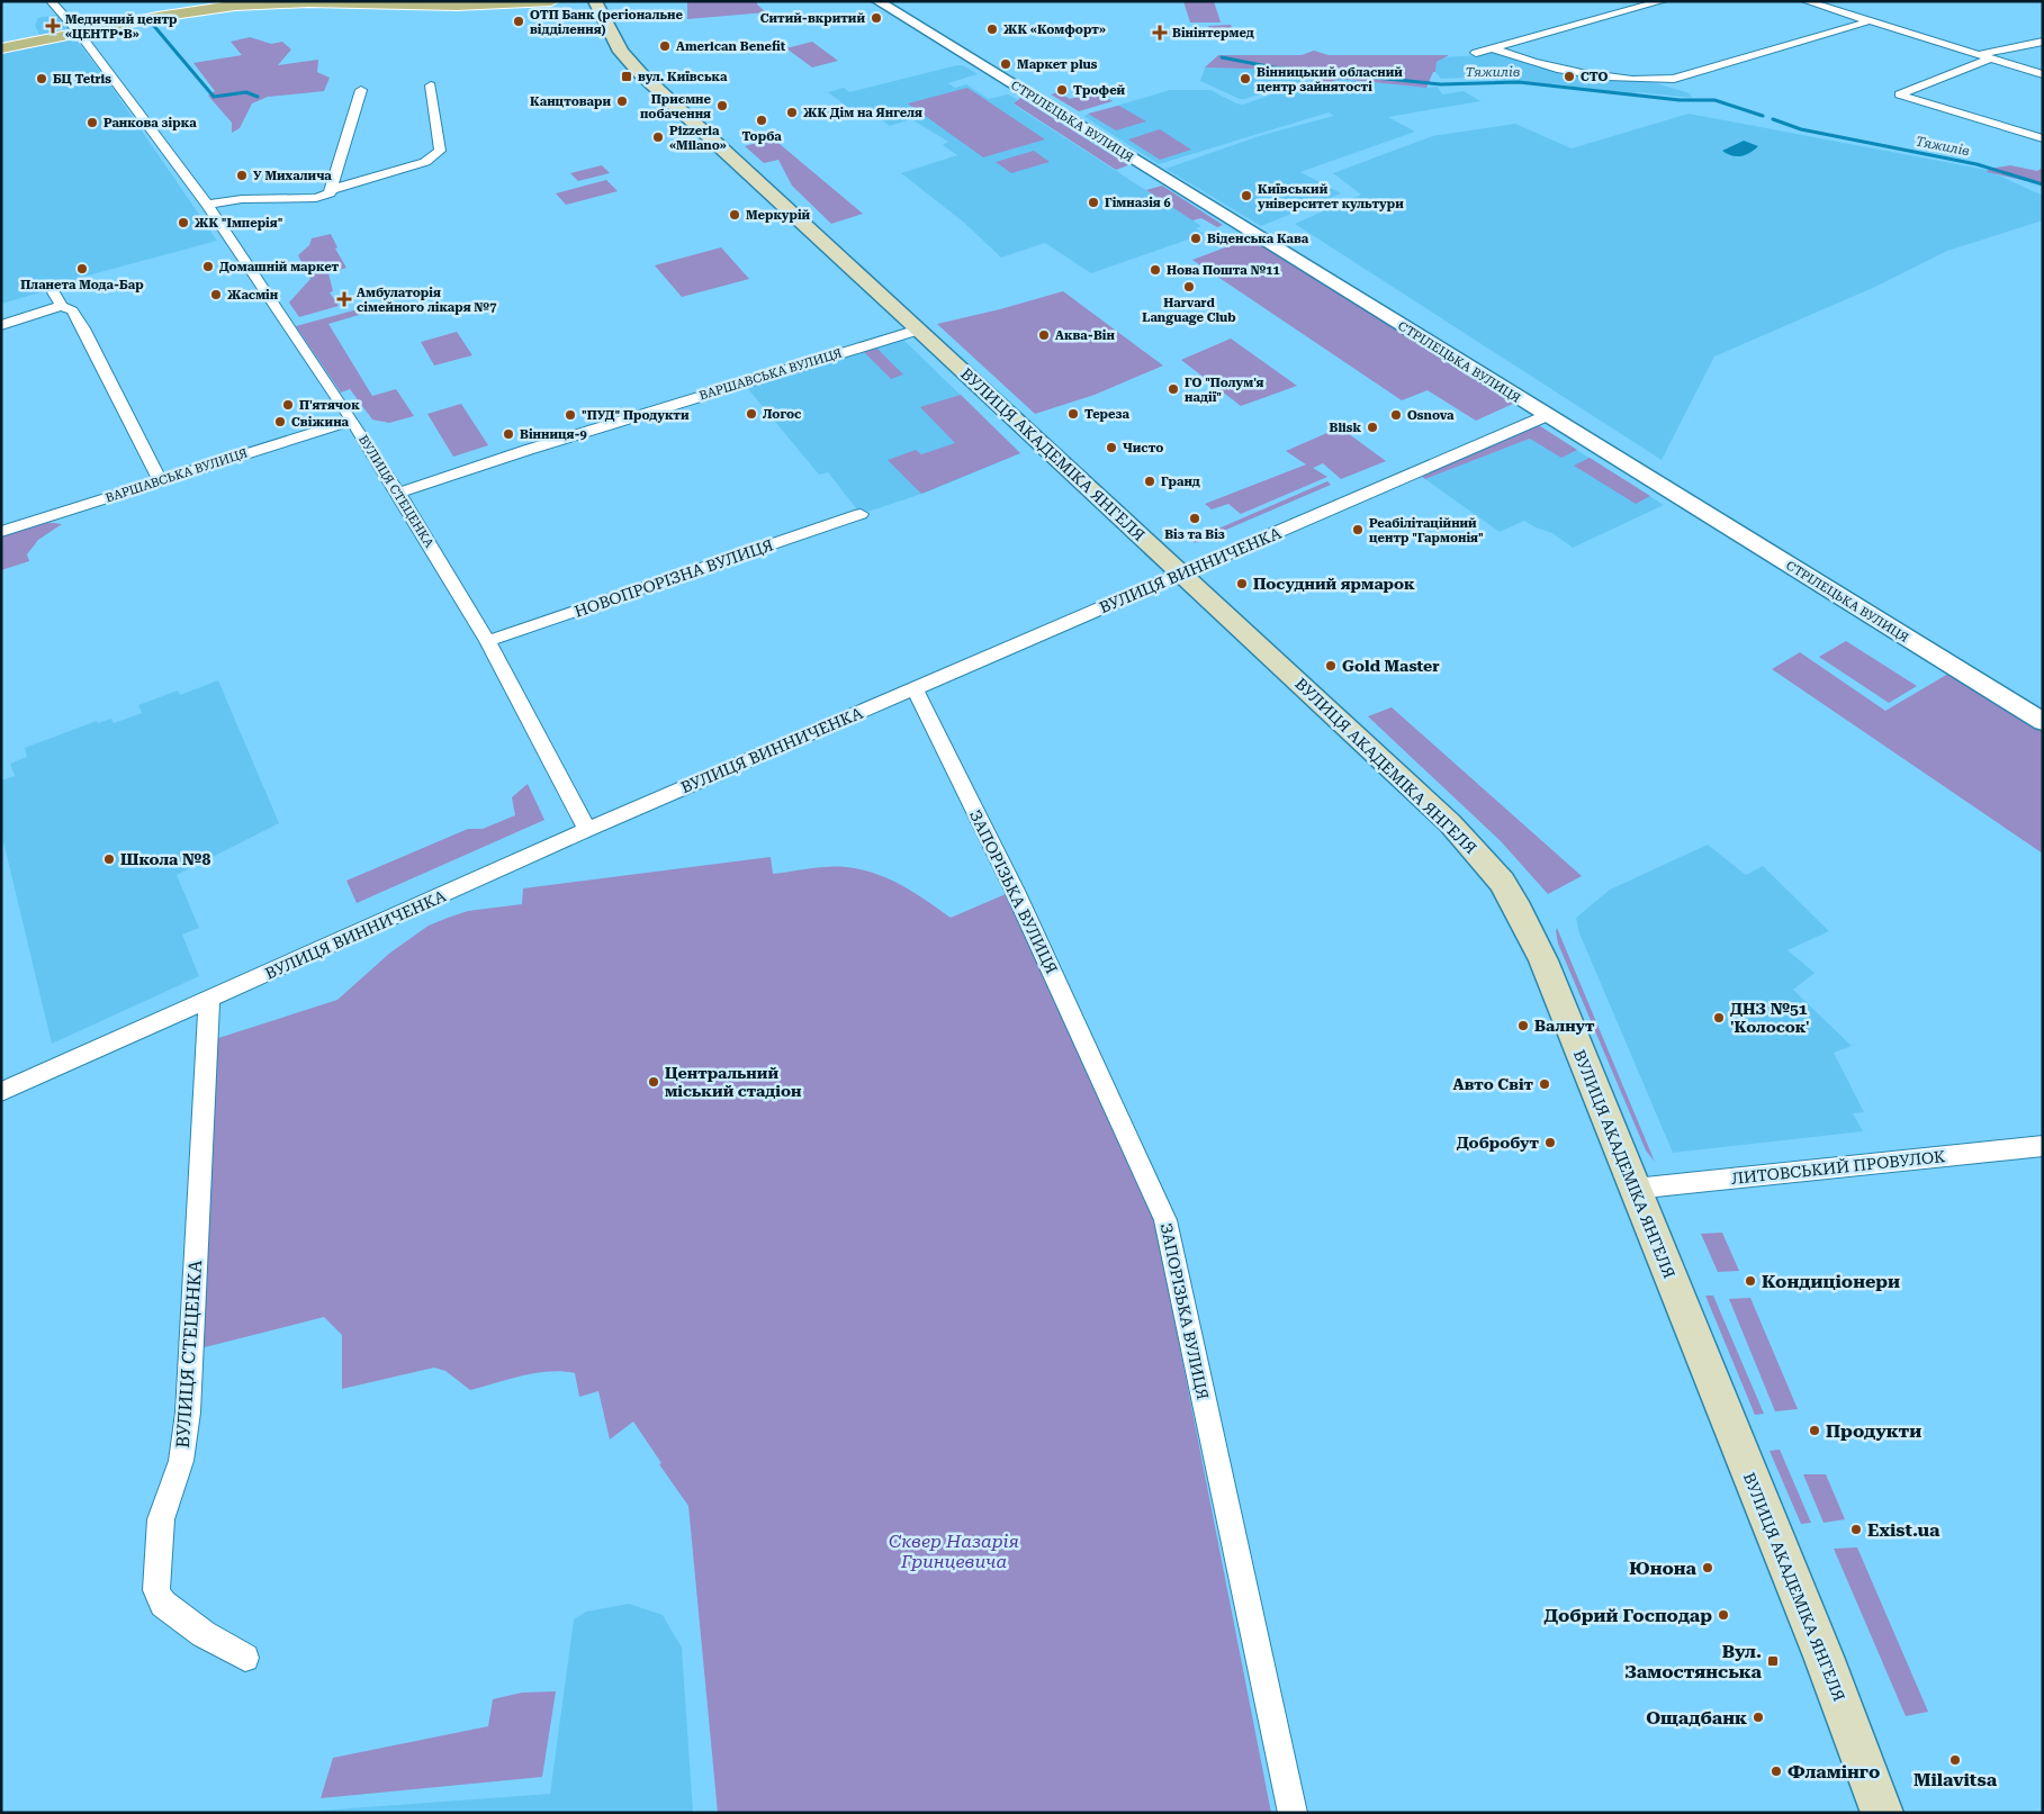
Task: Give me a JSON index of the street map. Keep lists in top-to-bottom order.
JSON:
{
  "streets": {
    "main road": ["ВУЛИЦЯ АКАДЕМІКА ЯНГЕЛЯ"],
    "street": [
      "СТРІЛЕЦЬКА ВУЛИЦЯ",
      "ВАРШАВСЬКА ВУЛИЦЯ",
      "ВУЛИЦЯ СТЕЦЕНКА",
      "ВУЛИЦЯ ВИННИЧЕНКА",
      "НОВОПРОРІЗНА ВУЛИЦЯ",
      "ЗАПОРІЗЬКА ВУЛИЦЯ",
      "ЛИТОВСЬКИЙ ПРОВУЛОК"
    ]
  },
  "crossings": [
    ["СТРІЛЕЦЬКА ВУЛИЦЯ", "ВУЛИЦЯ ВИННИЧЕНКА"],
    ["ВАРШАВСЬКА ВУЛИЦЯ", "ВУЛИЦЯ АКАДЕМІКА ЯНГЕЛЯ"],
    ["ВАРШАВСЬКА ВУЛИЦЯ", "ВУЛИЦЯ СТЕЦЕНКА"],
    ["ВУЛИЦЯ АКАДЕМІКА ЯНГЕЛЯ", "ВУЛИЦЯ ВИННИЧЕНКА"],
    ["ВУЛИЦЯ АКАДЕМІКА ЯНГЕЛЯ", "ЛИТОВСЬКИЙ ПРОВУЛОК"],
    ["ВУЛИЦЯ СТЕЦЕНКА", "ВУЛИЦЯ ВИННИЧЕНКА"],
    ["ВУЛИЦЯ СТЕЦЕНКА", "НОВОПРОРІЗНА ВУЛИЦЯ"],
    ["ВУЛИЦЯ ВИННИЧЕНКА", "ЗАПОРІЗЬКА ВУЛИЦЯ"]
  ],
  "water": ["Тяжилів"],
  "parks": ["Сквер Назарія Гринцевича"],
  "places": {
    "other": [
      "Ситий-вкритий",
      "ОТП Банк (регіональне відділення)",
      "ЖК «Комфорт»",
      "American Benefit",
      "Маркет plus",
      "СТО",
      "БЦ Tetris",
      "Вінницький обласний центр зайнятості",
      "Трофей",
      "Канцтовари",
      "Приємне побачення",
      "ЖК Дім на Янгеля",
      "Торба",
      "Ранкова зірка",
      "Pizzeria «Milano»",
      "У Михалича",
      "Київський університет культури",
      "Гімназія 6",
      "Меркурій",
      "ЖК \"Імперія\"",
      "Віденська Кава",
      "Домашній маркет",
      "Планета Мода-Бар",
      "Нова Пошта №11",
      "Harvard Language Club",
      "Жасмін",
      "Аква-Він",
      "ГО \"Полум'я надії\"",
      "П'ятячок",
      "Логос",
      "Тереза",
      "\"ПУД\" Продукти",
      "Osnova",
      "Свіжина",
      "Blisk",
      "Вінниця-9",
      "Чисто",
      "Гранд",
      "Віз та Віз",
      "Реабілітаційний центр \"Гармонія\"",
      "Посудний ярмарок",
      "Gold Master",
      "Школа №8",
      "ДНЗ №51 'Колосок'",
      "Валнут",
      "Центральний міський стадіон",
      "Авто Світ",
      "Добробут",
      "Кондиціонери",
      "Продукти",
      "Exist.ua",
      "Юнона",
      "Добрий Господар",
      "Ощадбанк",
      "Milavitsa",
      "Фламінго"
    ],
    "health": ["Медичний центр «ЦЕНТР•В»", "Вінінтермед", "Амбулаторія сімейного лікаря №7"],
    "transit": ["вул. Київська", "Вул. Замостянська"]
  }
}
